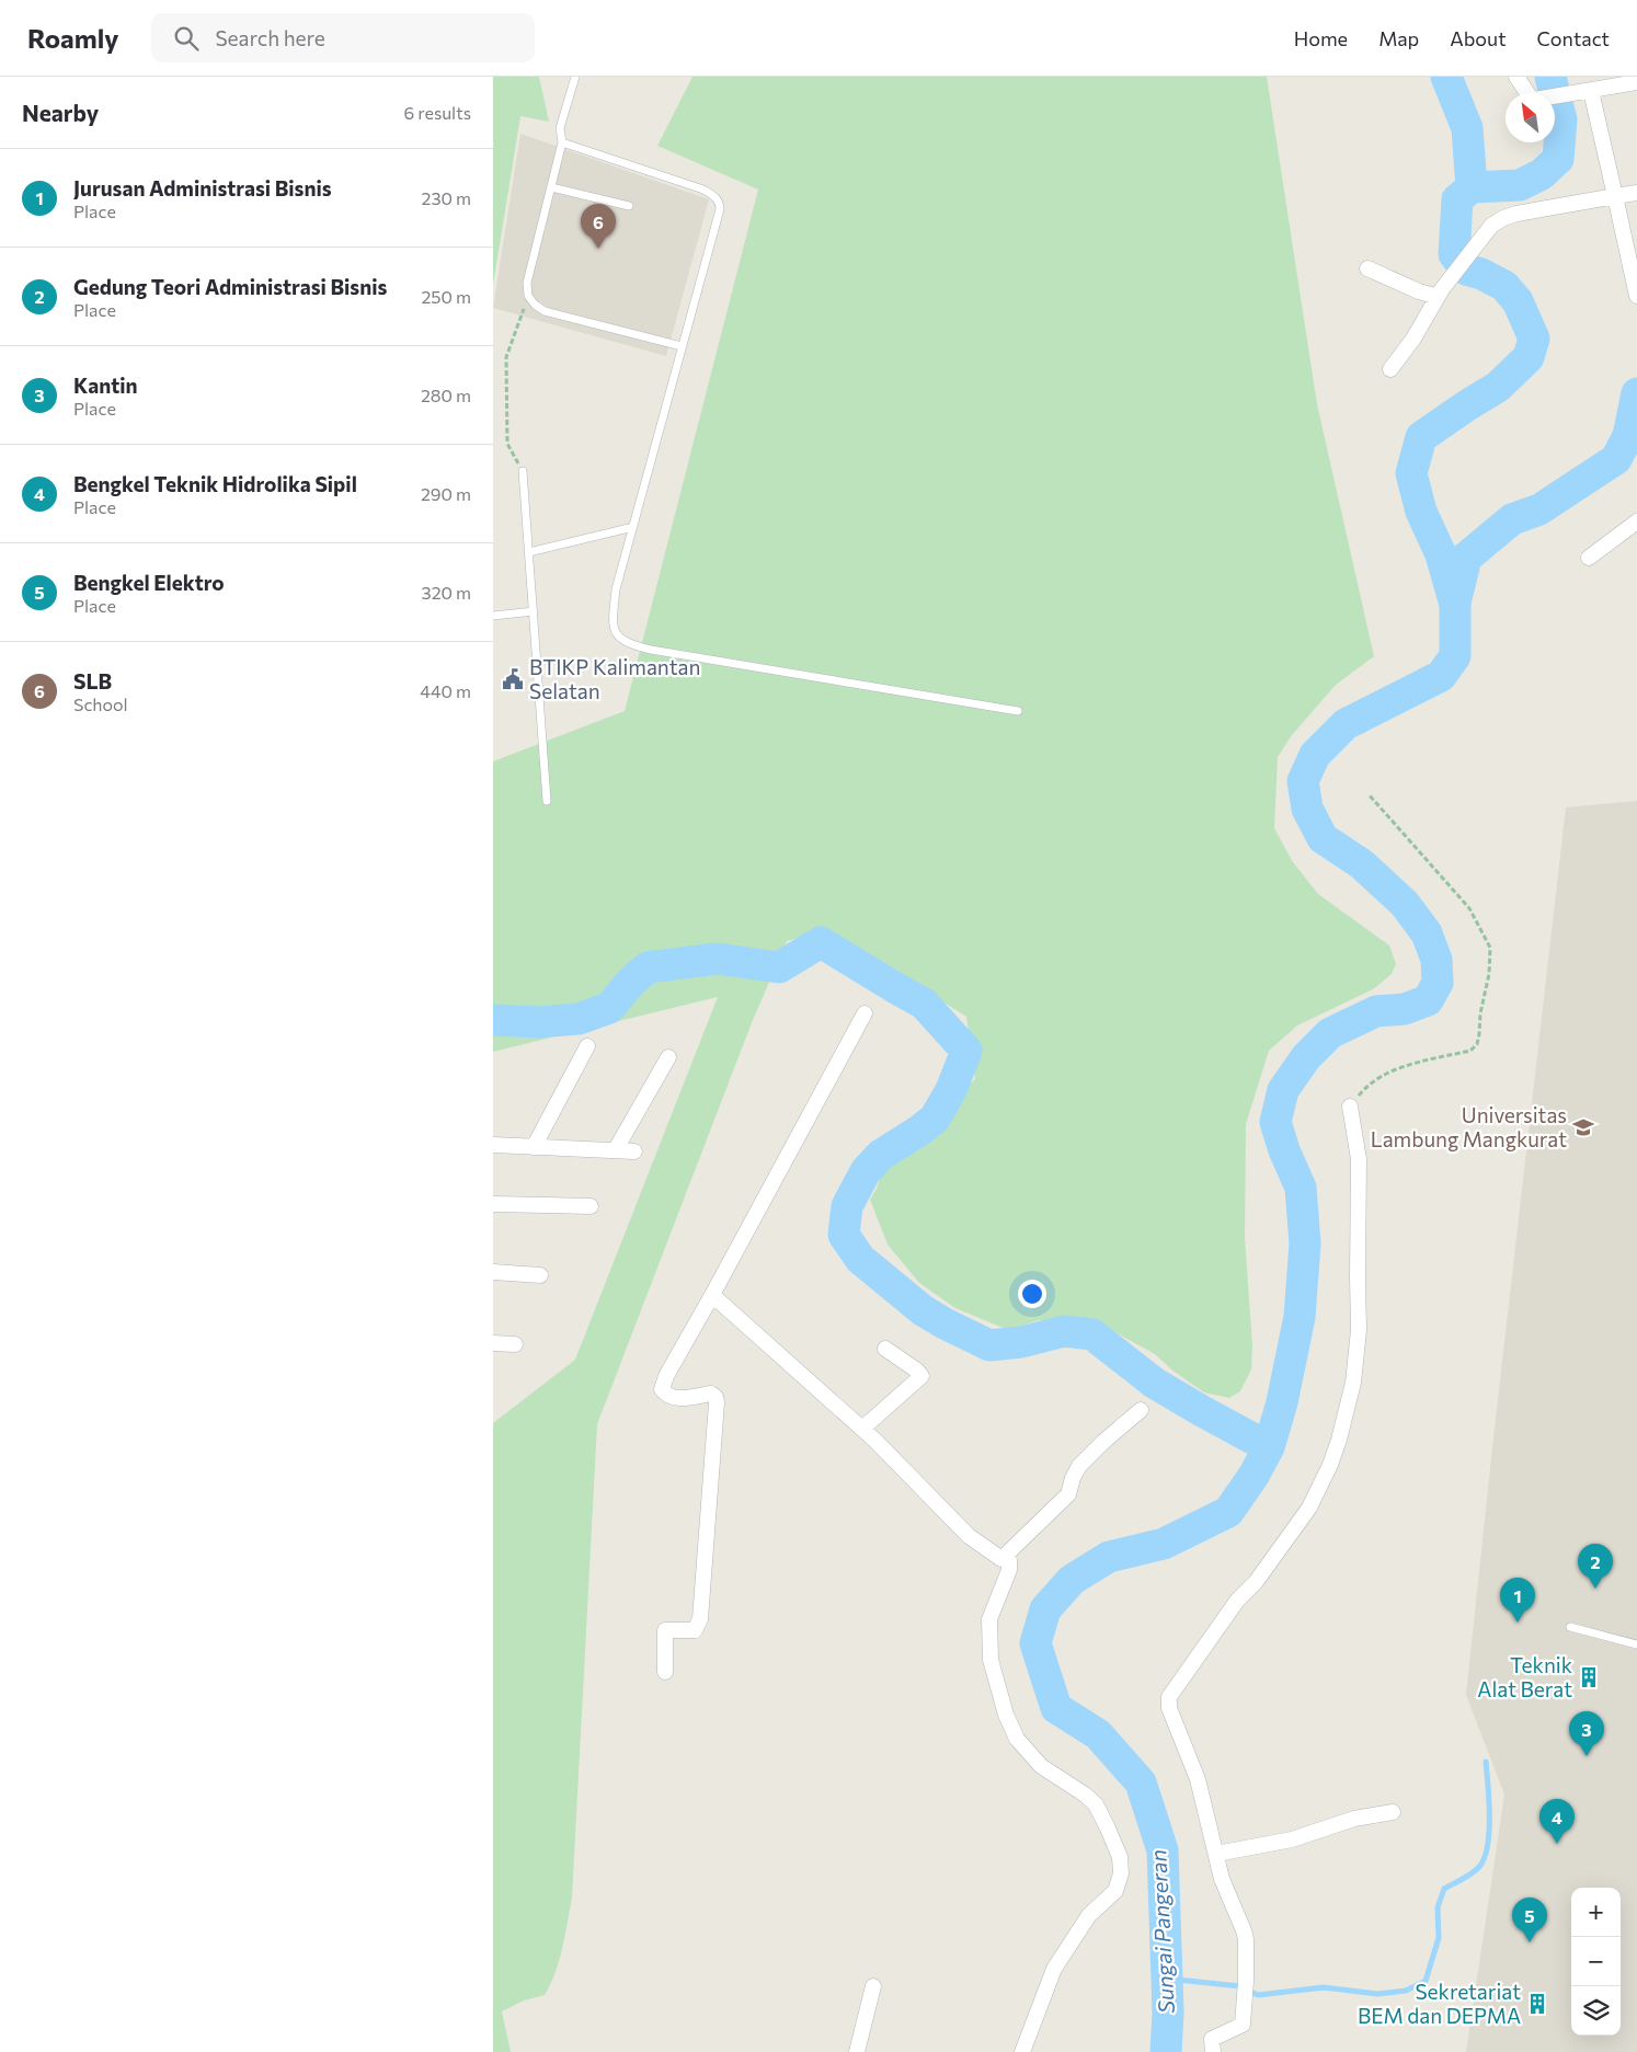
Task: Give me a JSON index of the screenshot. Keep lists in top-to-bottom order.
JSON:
{
  "water": ["Sungai Pangeran"],
  "places": {
    "public building": ["BTIKP Kalimantan Selatan"],
    "school or university": ["Universitas Lambung Mangkurat"],
    "building": ["Teknik Alat Berat", "Sekretariat BEM dan DEPMA"]
  },
  "north": "top left",
  "page": {
    "header": "Roamly",
    "search": "Search here",
    "nav": [
      "Home",
      "Map",
      "About",
      "Contact"
    ],
    "heading": ["Nearby", "6 results"],
    "list": [
      {
        "mark": "1",
        "name": "Jurusan Administrasi Bisnis",
        "note": "Place",
        "value": "230 m"
      },
      {
        "mark": "2",
        "name": "Gedung Teori Administrasi Bisnis",
        "note": "Place",
        "value": "250 m"
      },
      {
        "mark": "3",
        "name": "Kantin",
        "note": "Place",
        "value": "280 m"
      },
      {
        "mark": "4",
        "name": "Bengkel Teknik Hidrolika Sipil",
        "note": "Place",
        "value": "290 m"
      },
      {
        "mark": "5",
        "name": "Bengkel Elektro",
        "note": "Place",
        "value": "320 m"
      },
      {
        "mark": "6",
        "name": "SLB",
        "note": "School",
        "value": "440 m"
      }
    ],
    "pins": [
      "6",
      "2",
      "1",
      "3",
      "4",
      "5"
    ],
    "map_buttons": ["+", "−"]
  }
}
